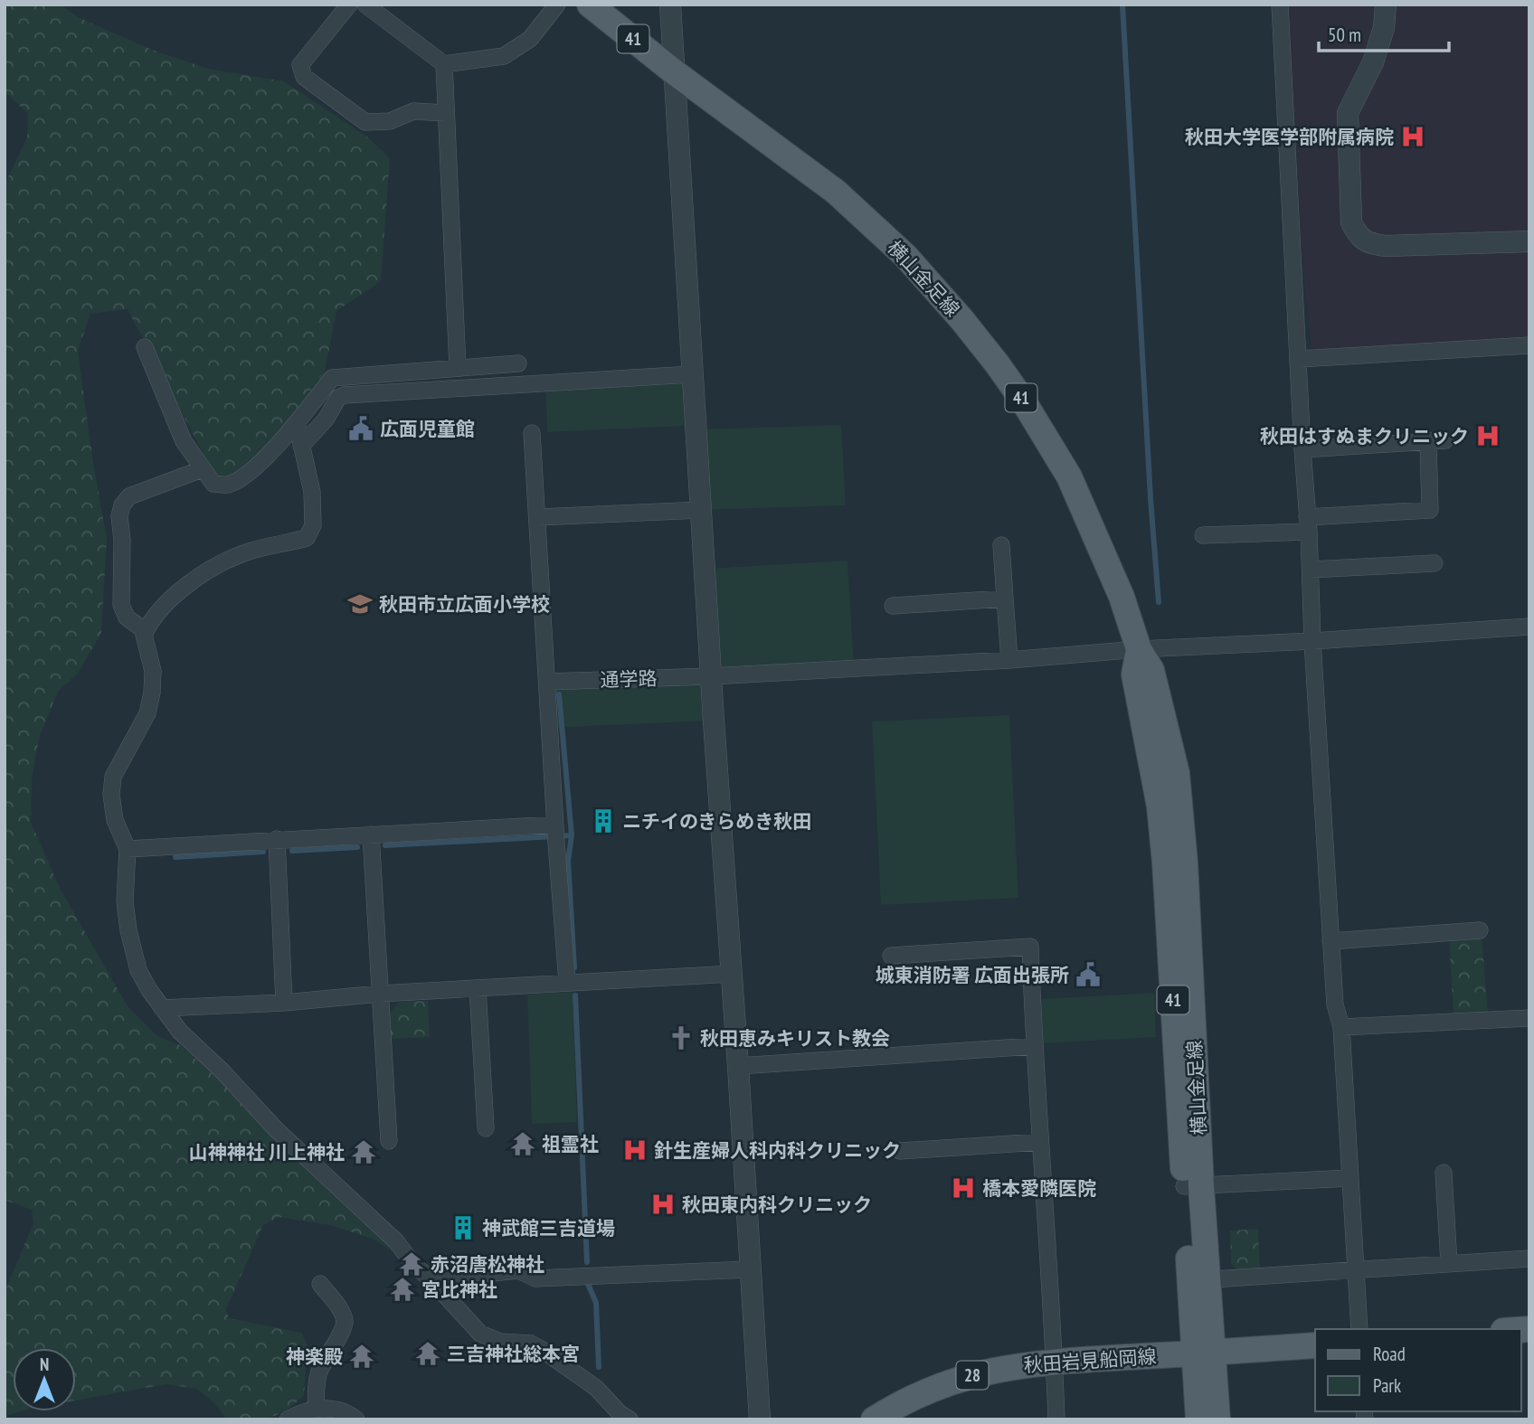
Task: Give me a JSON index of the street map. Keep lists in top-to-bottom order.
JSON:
{
  "streets": {
    "main road": [
      "41",
      "横山金足線",
      "秋田岩見船岡線",
      "28"
    ],
    "street": ["通学路"]
  },
  "crossings": [
    ["横山金足線", "通学路"],
    ["横山金足線", "秋田岩見船岡線"]
  ],
  "places": {
    "hospital": [
      "秋田大学医学部附属病院",
      "秋田はすぬまクリニック",
      "針生産婦人科内科クリニック",
      "橋本愛隣医院",
      "秋田東内科クリニック"
    ],
    "public building": ["広面児童館", "城東消防署 広面出張所"],
    "school or university": ["秋田市立広面小学校"],
    "building": ["ニチイのきらめき秋田", "神武館三吉道場"],
    "church": ["秋田恵みキリスト教会"],
    "temple": [
      "祖霊社",
      "山神神社 川上神社",
      "赤沼唐松神社",
      "宮比神社",
      "三吉神社総本宮",
      "神楽殿"
    ]
  },
  "legend": ["Road", "Park"],
  "scale_bar": "50 m",
  "north": "top"
}
